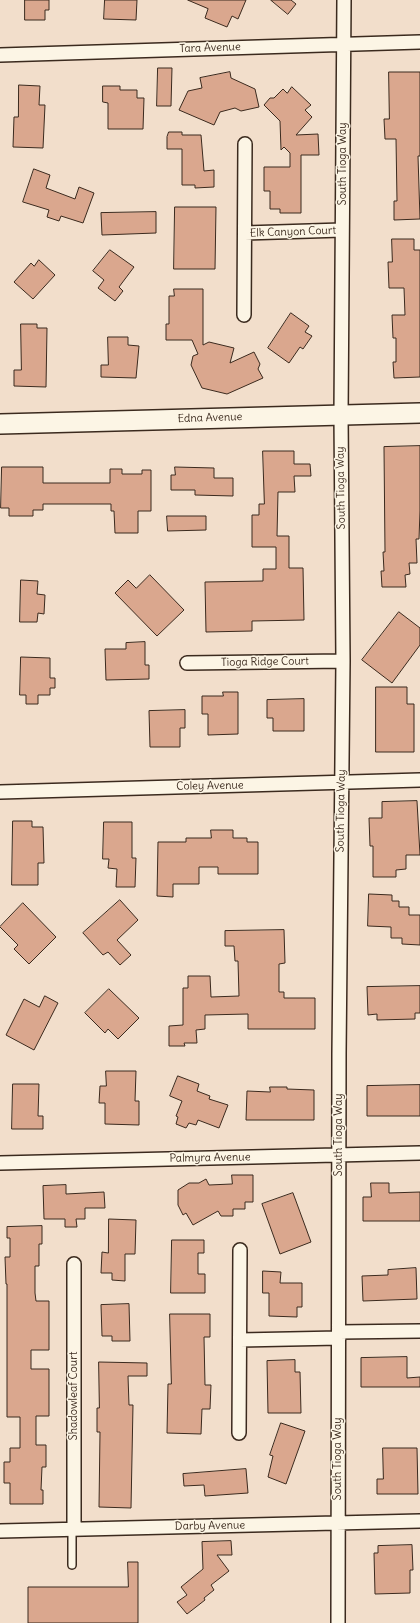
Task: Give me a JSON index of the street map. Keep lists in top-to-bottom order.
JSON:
{
  "streets": {
    "street": [
      "Tara Avenue",
      "South Tioga Way",
      "Elk Canyon Court",
      "Edna Avenue",
      "Tioga Ridge Court",
      "Coley Avenue",
      "Palmyra Avenue",
      "Shadowleaf Court",
      "Darby Avenue"
    ]
  },
  "crossings": [
    ["Tara Avenue", "South Tioga Way"],
    ["South Tioga Way", "Elk Canyon Court"],
    ["South Tioga Way", "Edna Avenue"],
    ["South Tioga Way", "Tioga Ridge Court"],
    ["South Tioga Way", "Coley Avenue"],
    ["South Tioga Way", "Palmyra Avenue"],
    ["South Tioga Way", "Darby Avenue"],
    ["Shadowleaf Court", "Darby Avenue"]
  ]
}
